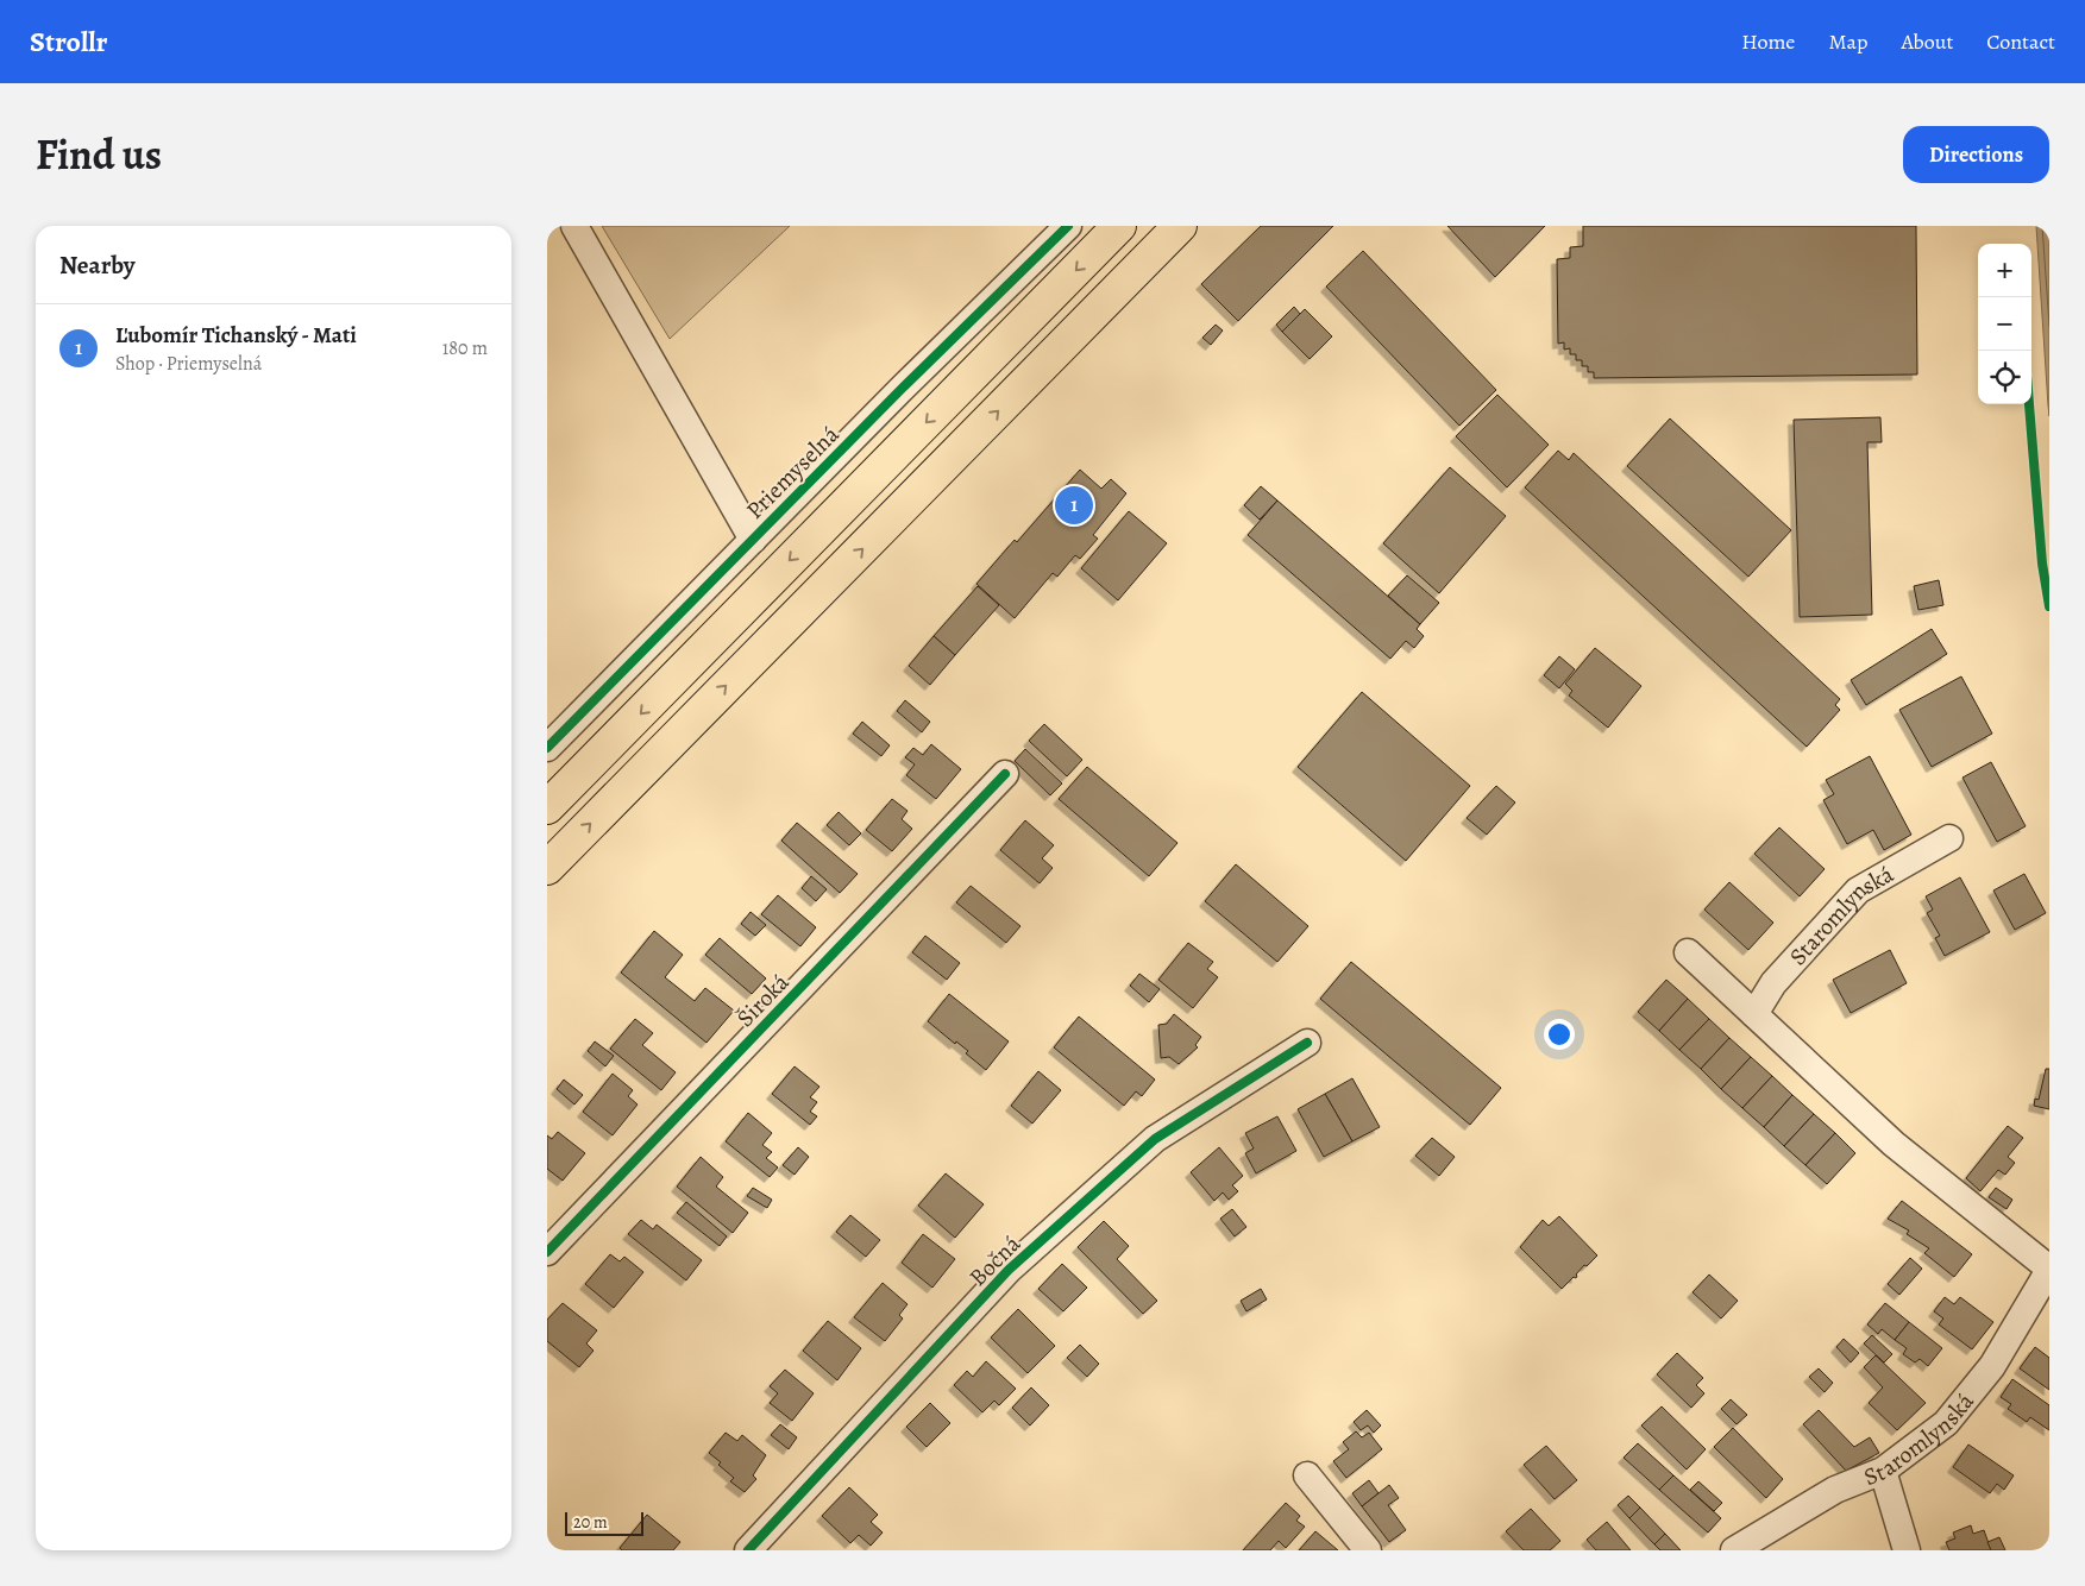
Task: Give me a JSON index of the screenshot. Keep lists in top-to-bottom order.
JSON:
{
  "streets": {
    "street": [
      "Priemyselná",
      "Staromlynská",
      "Široká",
      "Bočná"
    ]
  },
  "scale_bar": "20 m",
  "page": {
    "header": "Strollr",
    "nav": [
      "Home",
      "Map",
      "About",
      "Contact"
    ],
    "title": "Find us",
    "buttons": "Directions",
    "heading": "Nearby",
    "map_buttons": ["+", "−"],
    "list": [
      {
        "mark": "1",
        "name": "Ľubomír Tichanský - Mati",
        "note": "Shop · Priemyselná",
        "value": "180 m"
      }
    ],
    "pins": "1",
    "scale": "20 m"
  }
}
